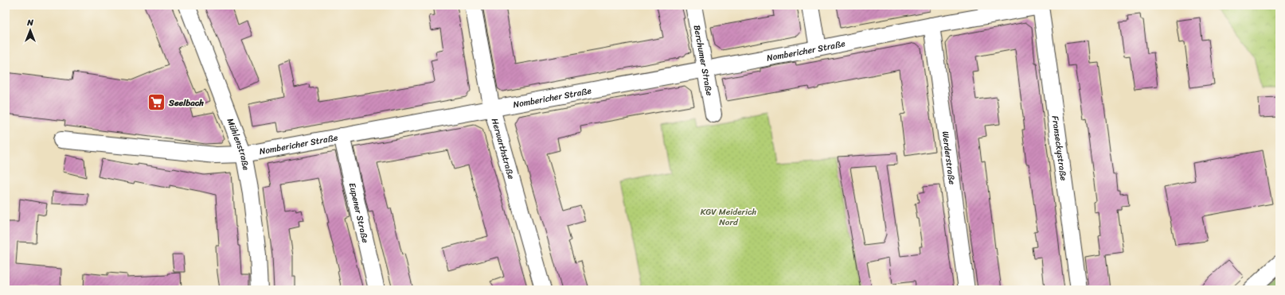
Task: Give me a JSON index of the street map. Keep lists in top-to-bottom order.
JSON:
{
  "streets": {
    "street": [
      "Nombericher Straße",
      "Berchumer Straße",
      "Mühlenstraße",
      "Franseckystraße",
      "Herwarthstraße",
      "Werderstraße",
      "Eupener Straße"
    ]
  },
  "crossings": [
    ["Nombericher Straße", "Berchumer Straße"],
    ["Nombericher Straße", "Mühlenstraße"],
    ["Nombericher Straße", "Franseckystraße"],
    ["Nombericher Straße", "Herwarthstraße"],
    ["Nombericher Straße", "Werderstraße"],
    ["Nombericher Straße", "Eupener Straße"]
  ],
  "parks": ["KGV Meiderich Nord"],
  "places": {
    "supermarket": ["Seelbach"]
  },
  "north": "top"
}
